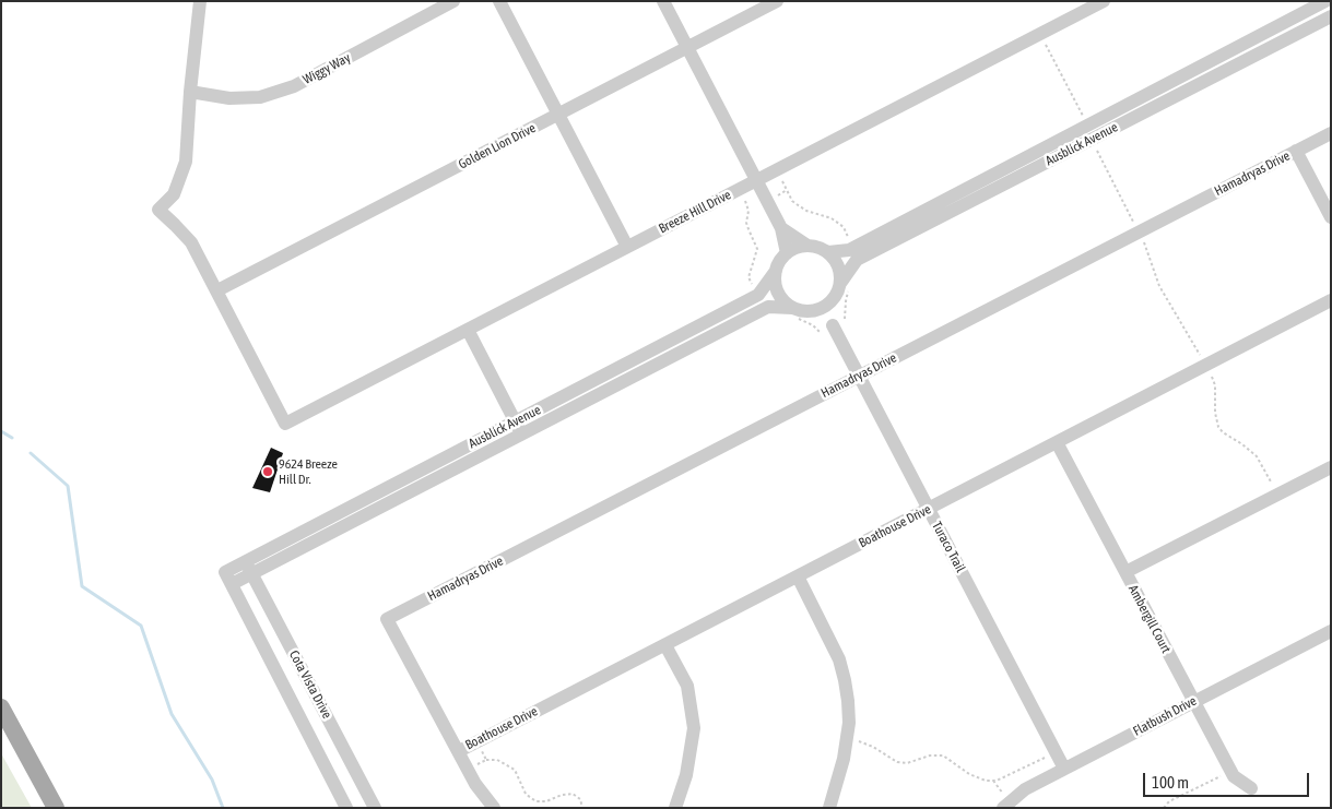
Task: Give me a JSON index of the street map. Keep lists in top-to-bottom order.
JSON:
{
  "streets": {
    "street": [
      "Wiggy Way",
      "Ausblick Avenue",
      "Golden Lion Drive",
      "Hamadryas Drive",
      "Breeze Hill Drive",
      "Boathouse Drive",
      "Turaco Trail",
      "Ambergill Court",
      "Cota Vista Drive",
      "Flatbush Drive"
    ]
  },
  "crossings": [
    ["Ausblick Avenue", "Turaco Trail"],
    ["Ausblick Avenue", "Cota Vista Drive"],
    ["Golden Lion Drive", "Breeze Hill Drive"],
    ["Hamadryas Drive", "Boathouse Drive"],
    ["Hamadryas Drive", "Turaco Trail"],
    ["Boathouse Drive", "Turaco Trail"],
    ["Boathouse Drive", "Ambergill Court"],
    ["Turaco Trail", "Flatbush Drive"],
    ["Ambergill Court", "Flatbush Drive"]
  ],
  "places": ["9624 Breeze Hill Dr."],
  "scale_bar": "100 m"
}
